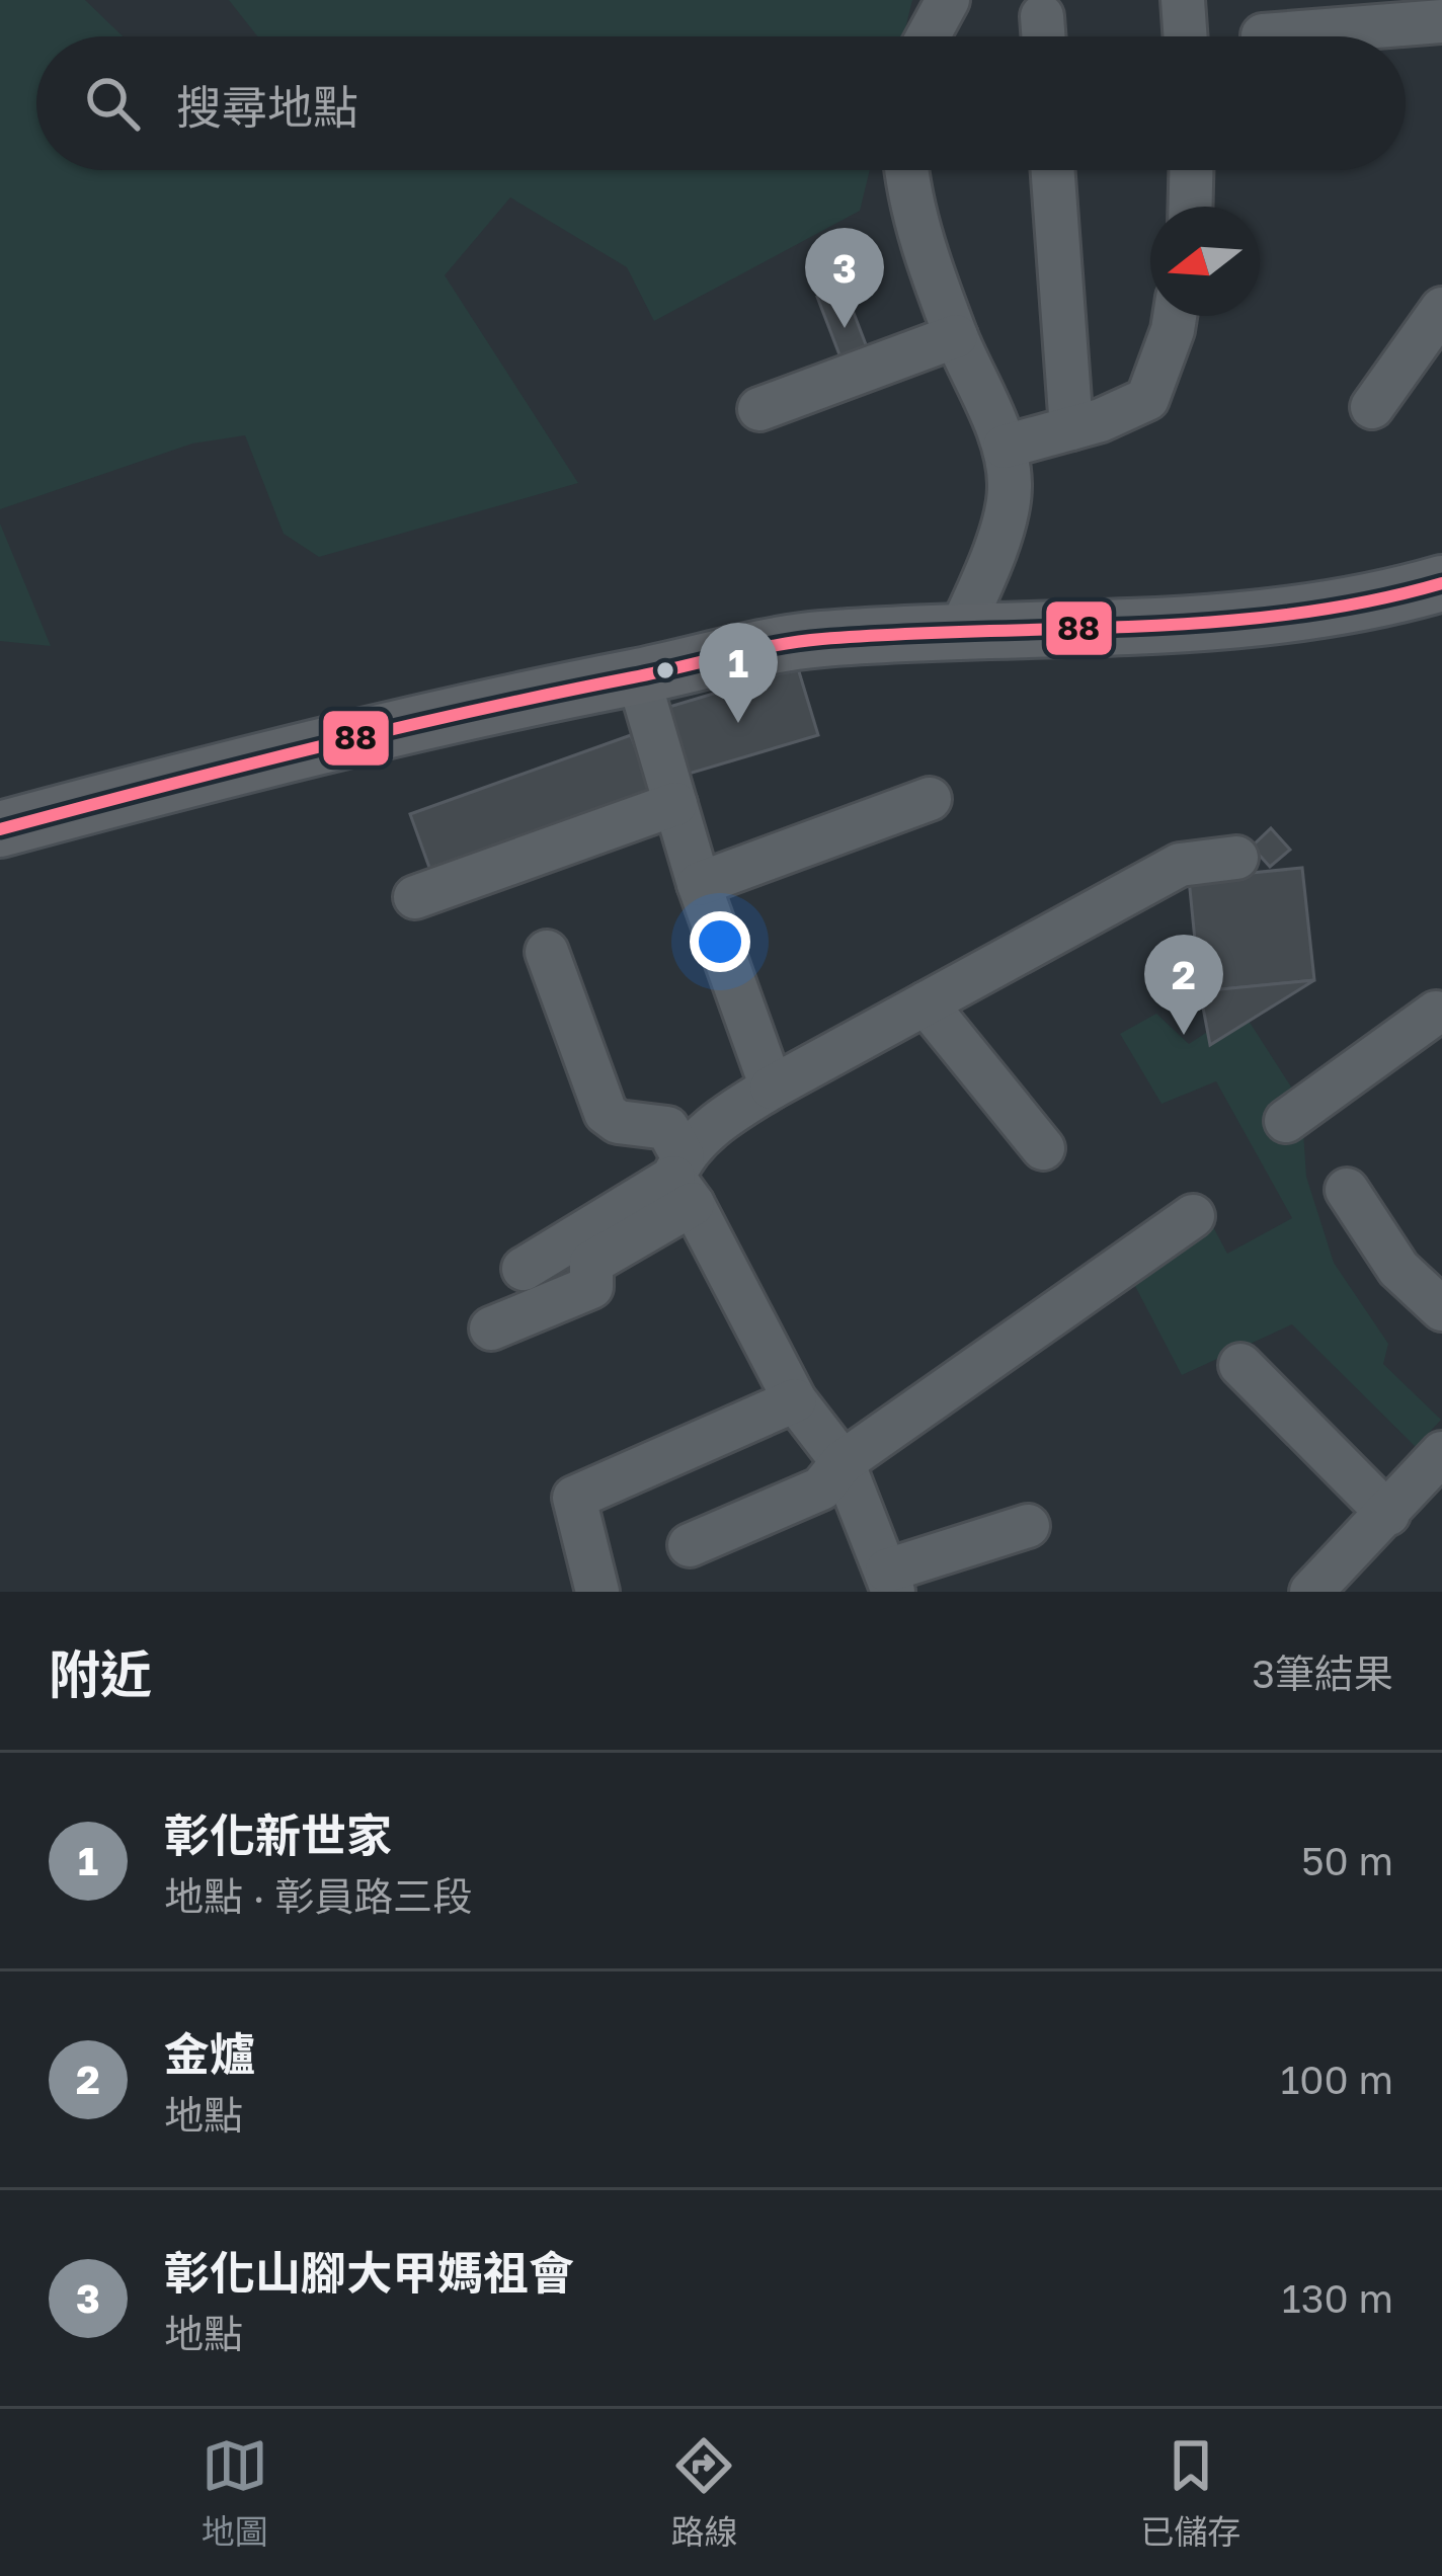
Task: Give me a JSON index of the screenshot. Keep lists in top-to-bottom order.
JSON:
{
  "lines": ["transit line 88"],
  "north": "left",
  "page": {
    "search": "搜尋地點",
    "pins": ["3", "1", "2"],
    "heading": ["附近", "3筆結果"],
    "list": [
      {
        "mark": "1",
        "name": "彰化新世家",
        "note": "地點 · 彰員路三段",
        "value": "50 m"
      },
      {
        "mark": "2",
        "name": "金爐",
        "note": "地點",
        "value": "100 m"
      },
      {
        "mark": "3",
        "name": "彰化山腳大甲媽祖會",
        "note": "地點",
        "value": "130 m"
      }
    ],
    "nav": ["地圖", "路線", "已儲存"]
  }
}
